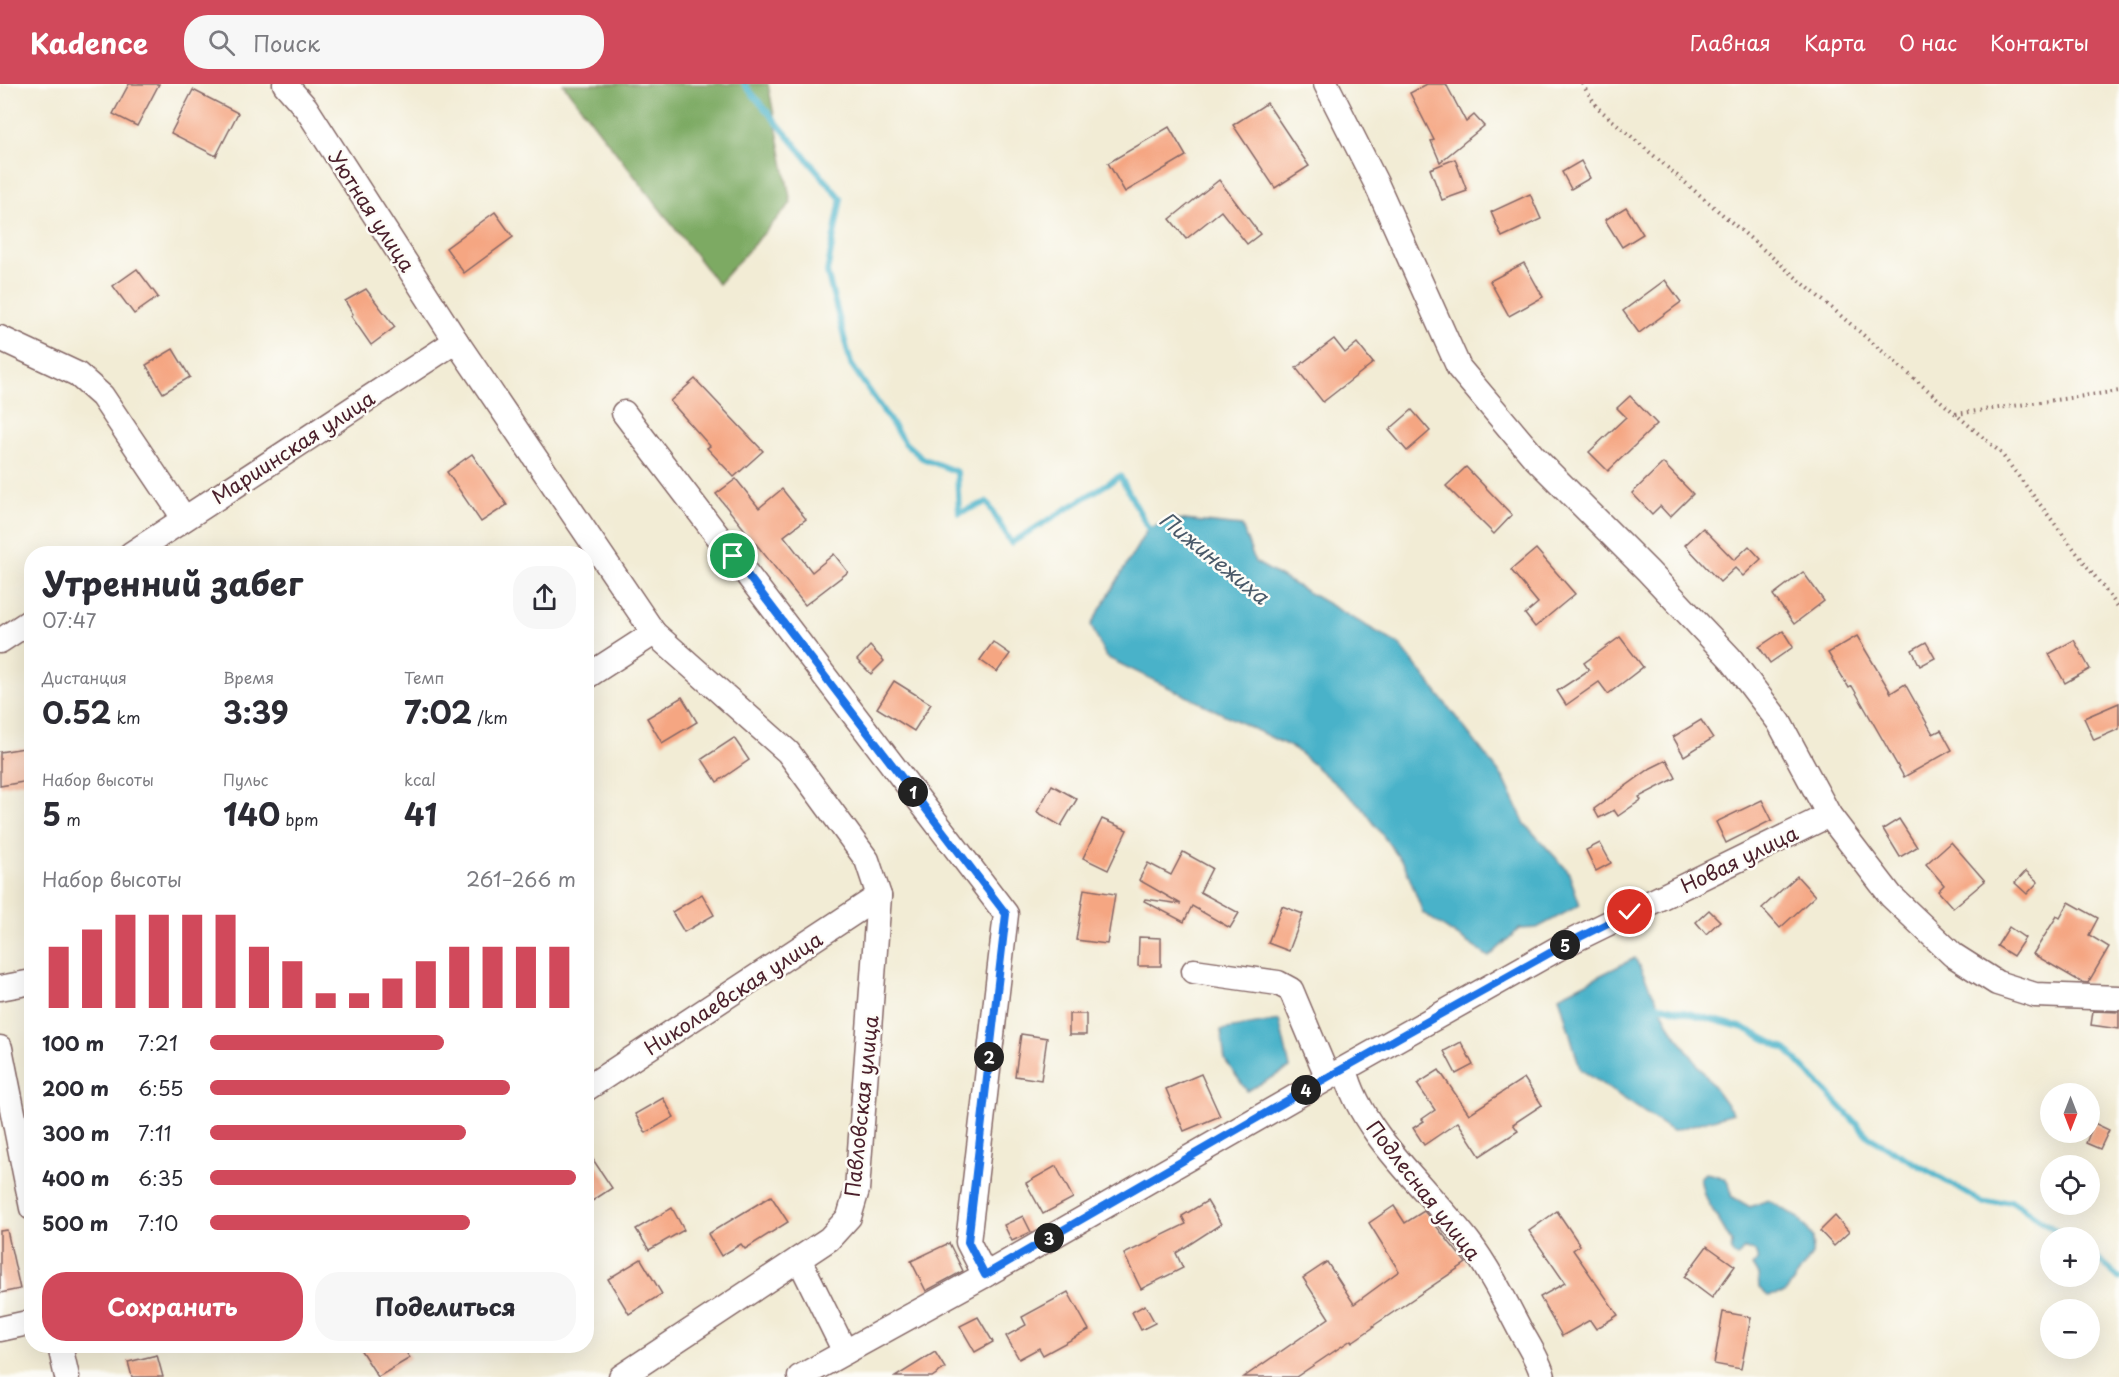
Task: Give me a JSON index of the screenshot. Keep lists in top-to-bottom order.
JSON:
{
  "streets": {
    "street": [
      "Уютная улица",
      "Мариинская улица",
      "Новая улица",
      "Николаевская улица",
      "Павловская улица",
      "Подлесная улица"
    ]
  },
  "crossings": [
    ["Уютная улица", "Мариинская улица"],
    ["Уютная улица", "Николаевская улица"],
    ["Уютная улица", "Павловская улица"],
    ["Новая улица", "Подлесная улица"],
    ["Николаевская улица", "Павловская улица"]
  ],
  "water": ["Пижинежиха"],
  "north": "bottom",
  "page": {
    "header": "Kadence",
    "search": "Поиск",
    "nav": [
      "Главная",
      "Карта",
      "О нас",
      "Контакты"
    ],
    "heading": ["Утренний забег", "07:47"],
    "stats": [
      ["Дистанция", "0.52 km"],
      ["Время", "3:39"],
      ["Темп", "7:02 /km"],
      ["Набор высоты", "5 m"],
      ["Пульс", "140 bpm"],
      ["kcal", "41"]
    ],
    "pins": [
      "1",
      "5",
      "2",
      "4",
      "3"
    ],
    "chart": ["Набор высоты", "261–266 m"],
    "list": [
      {
        "name": "100 m",
        "note": "7:21"
      },
      {
        "name": "200 m",
        "note": "6:55"
      },
      {
        "name": "300 m",
        "note": "7:11"
      },
      {
        "name": "400 m",
        "note": "6:35"
      },
      {
        "name": "500 m",
        "note": "7:10"
      }
    ],
    "map_buttons": ["+", "−"],
    "buttons": ["Сохранить", "Поделиться"]
  }
}
